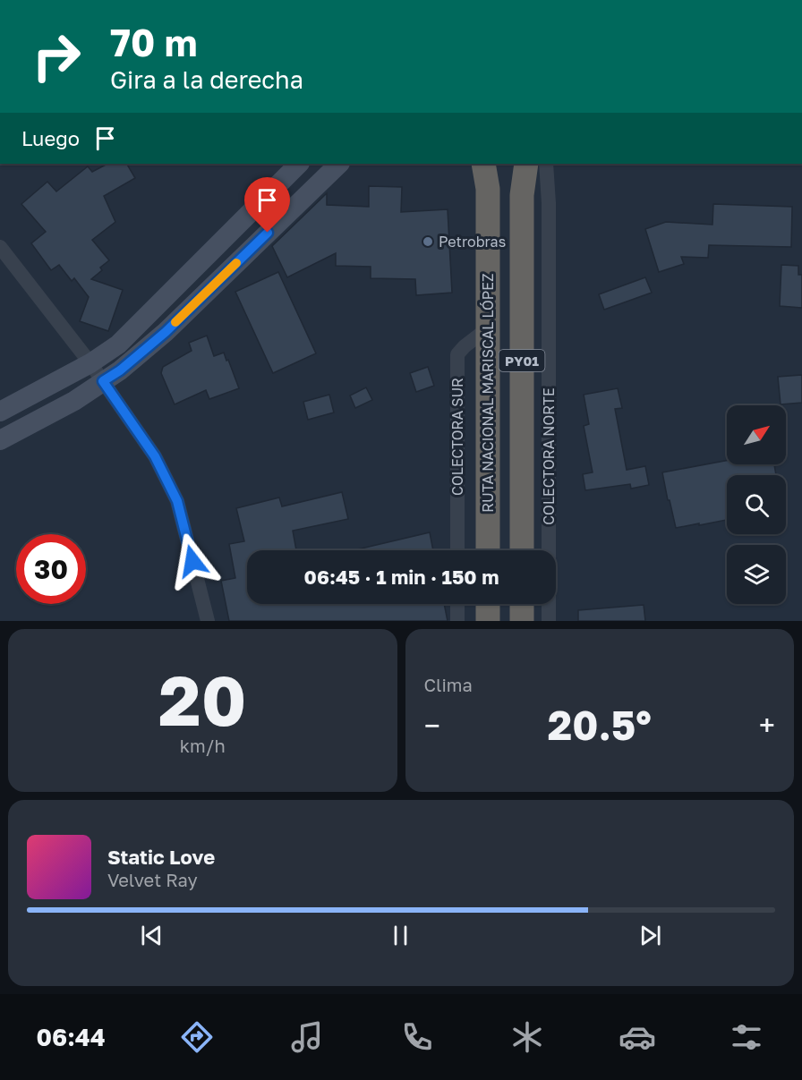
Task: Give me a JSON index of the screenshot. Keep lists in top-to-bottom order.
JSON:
{
  "streets": {
    "highway": ["PY01", "RUTA NACIONAL MARISCAL LÓPEZ"],
    "street": ["COLECTORA SUR", "COLECTORA NORTE"]
  },
  "crossings": [
    ["RUTA NACIONAL MARISCAL LÓPEZ", "COLECTORA SUR"]
  ],
  "places": ["Petrobras"],
  "north": "top right",
  "page": {
    "turn": ["70 m", "Gira a la derecha"],
    "then": "Luego",
    "limit": "30",
    "trip": "06:45 · 1 min · 150 m",
    "tile": [
      ["20", "km/h"],
      "Clima"
    ],
    "heat": ["−", "20.5°", "+"],
    "song": ["Static Love", "Velvet Ray"],
    "tabs": "06:44"
  }
}
